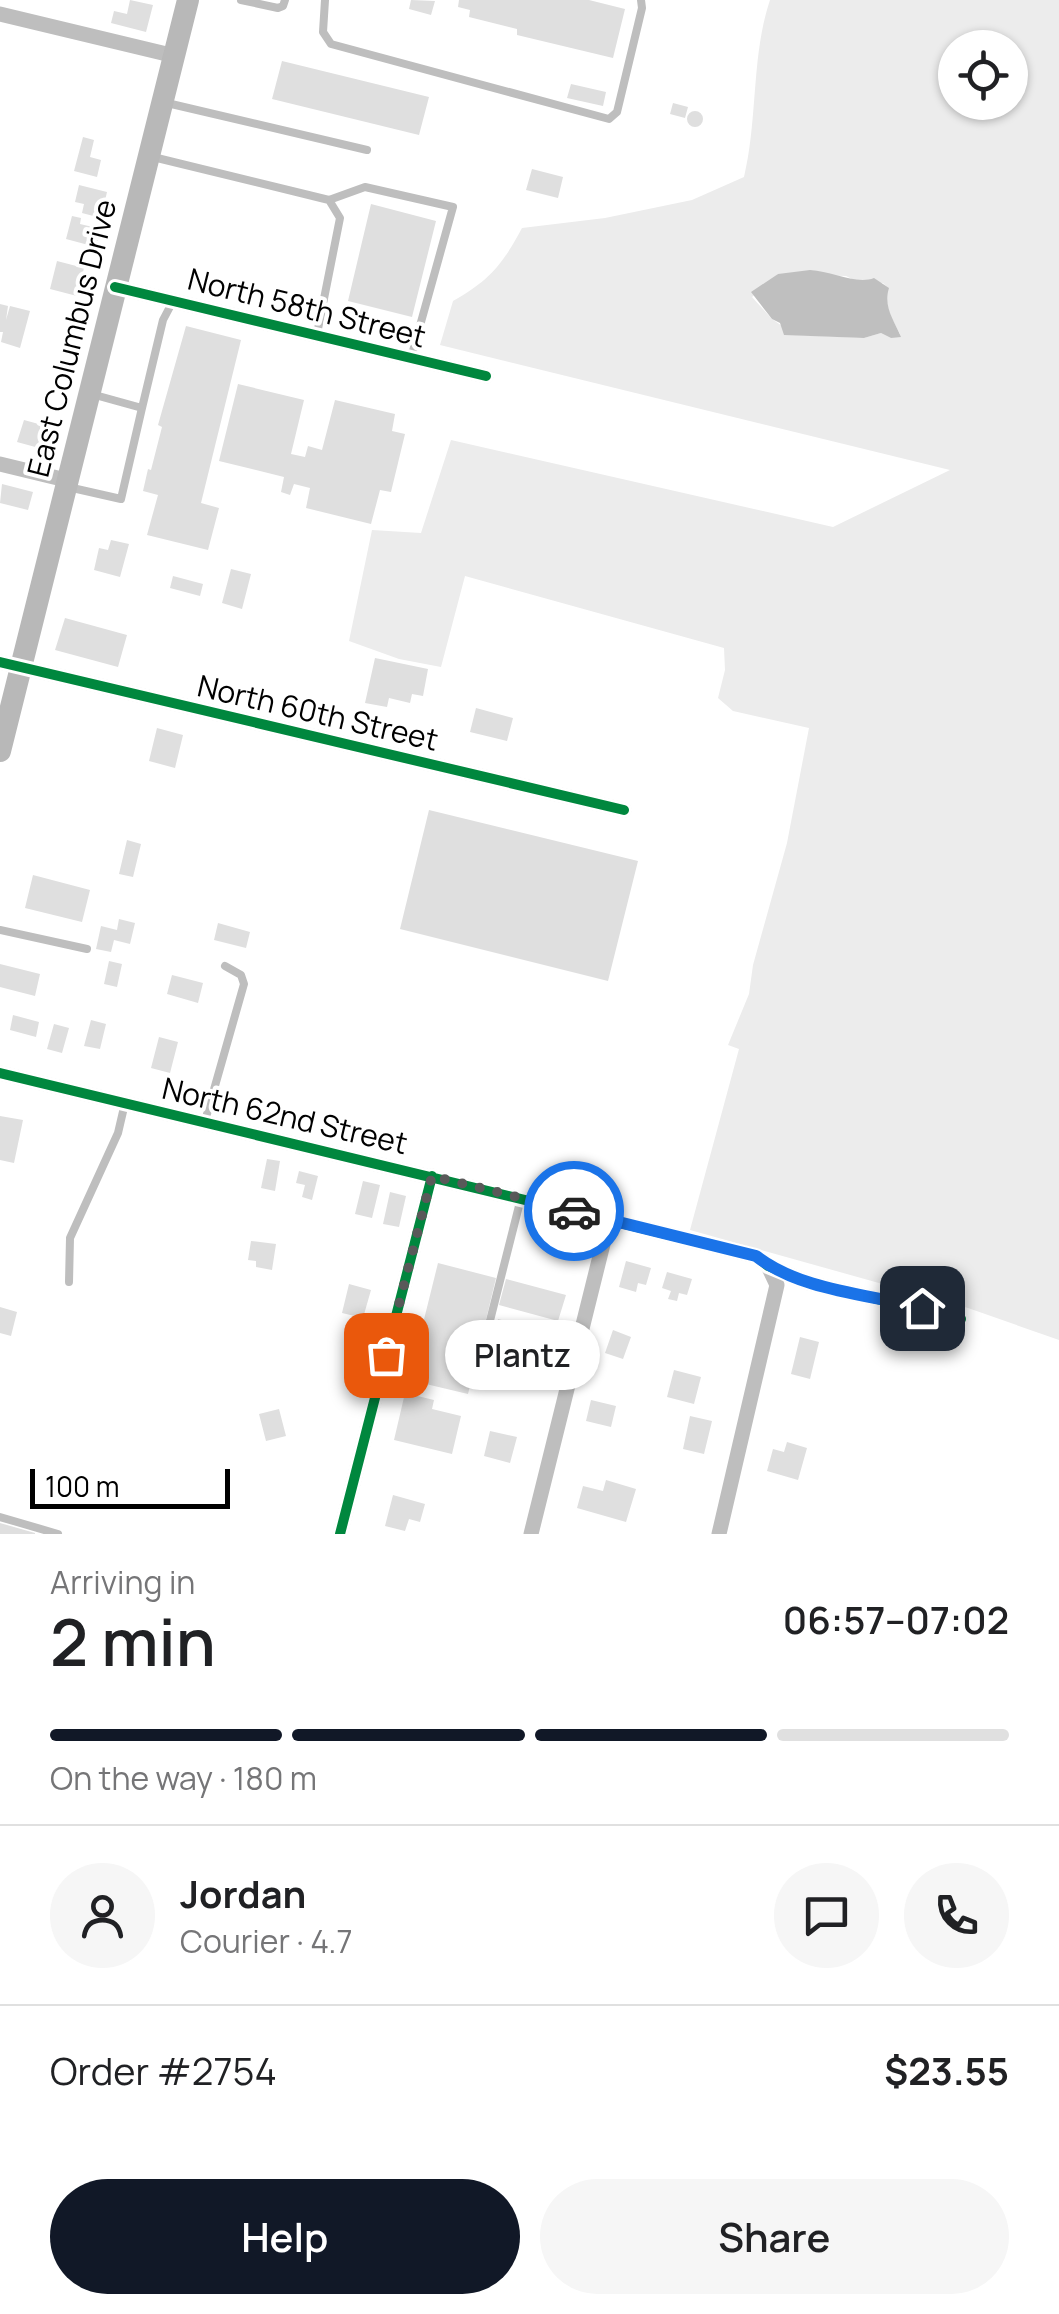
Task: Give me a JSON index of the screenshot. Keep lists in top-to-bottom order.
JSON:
{
  "streets": {
    "main road": ["East Columbus Drive"],
    "street": ["North 58th Street", "North 60th Street", "North 62nd Street"]
  },
  "crossings": [
    ["North 58th Street", "East Columbus Drive"],
    ["East Columbus Drive", "North 60th Street"]
  ],
  "places": ["Plantz"],
  "scale_bar": "100 m",
  "page": {
    "bubble": "Plantz",
    "scale": "100 m",
    "heading": ["2 min", "Arriving in", "06:57–07:02"],
    "panel": [
      "Jordan",
      "Courier · 4.7",
      "Order #2754",
      "$23.55"
    ],
    "bar": "On the way · 180 m",
    "buttons": ["Help", "Share"]
  }
}
